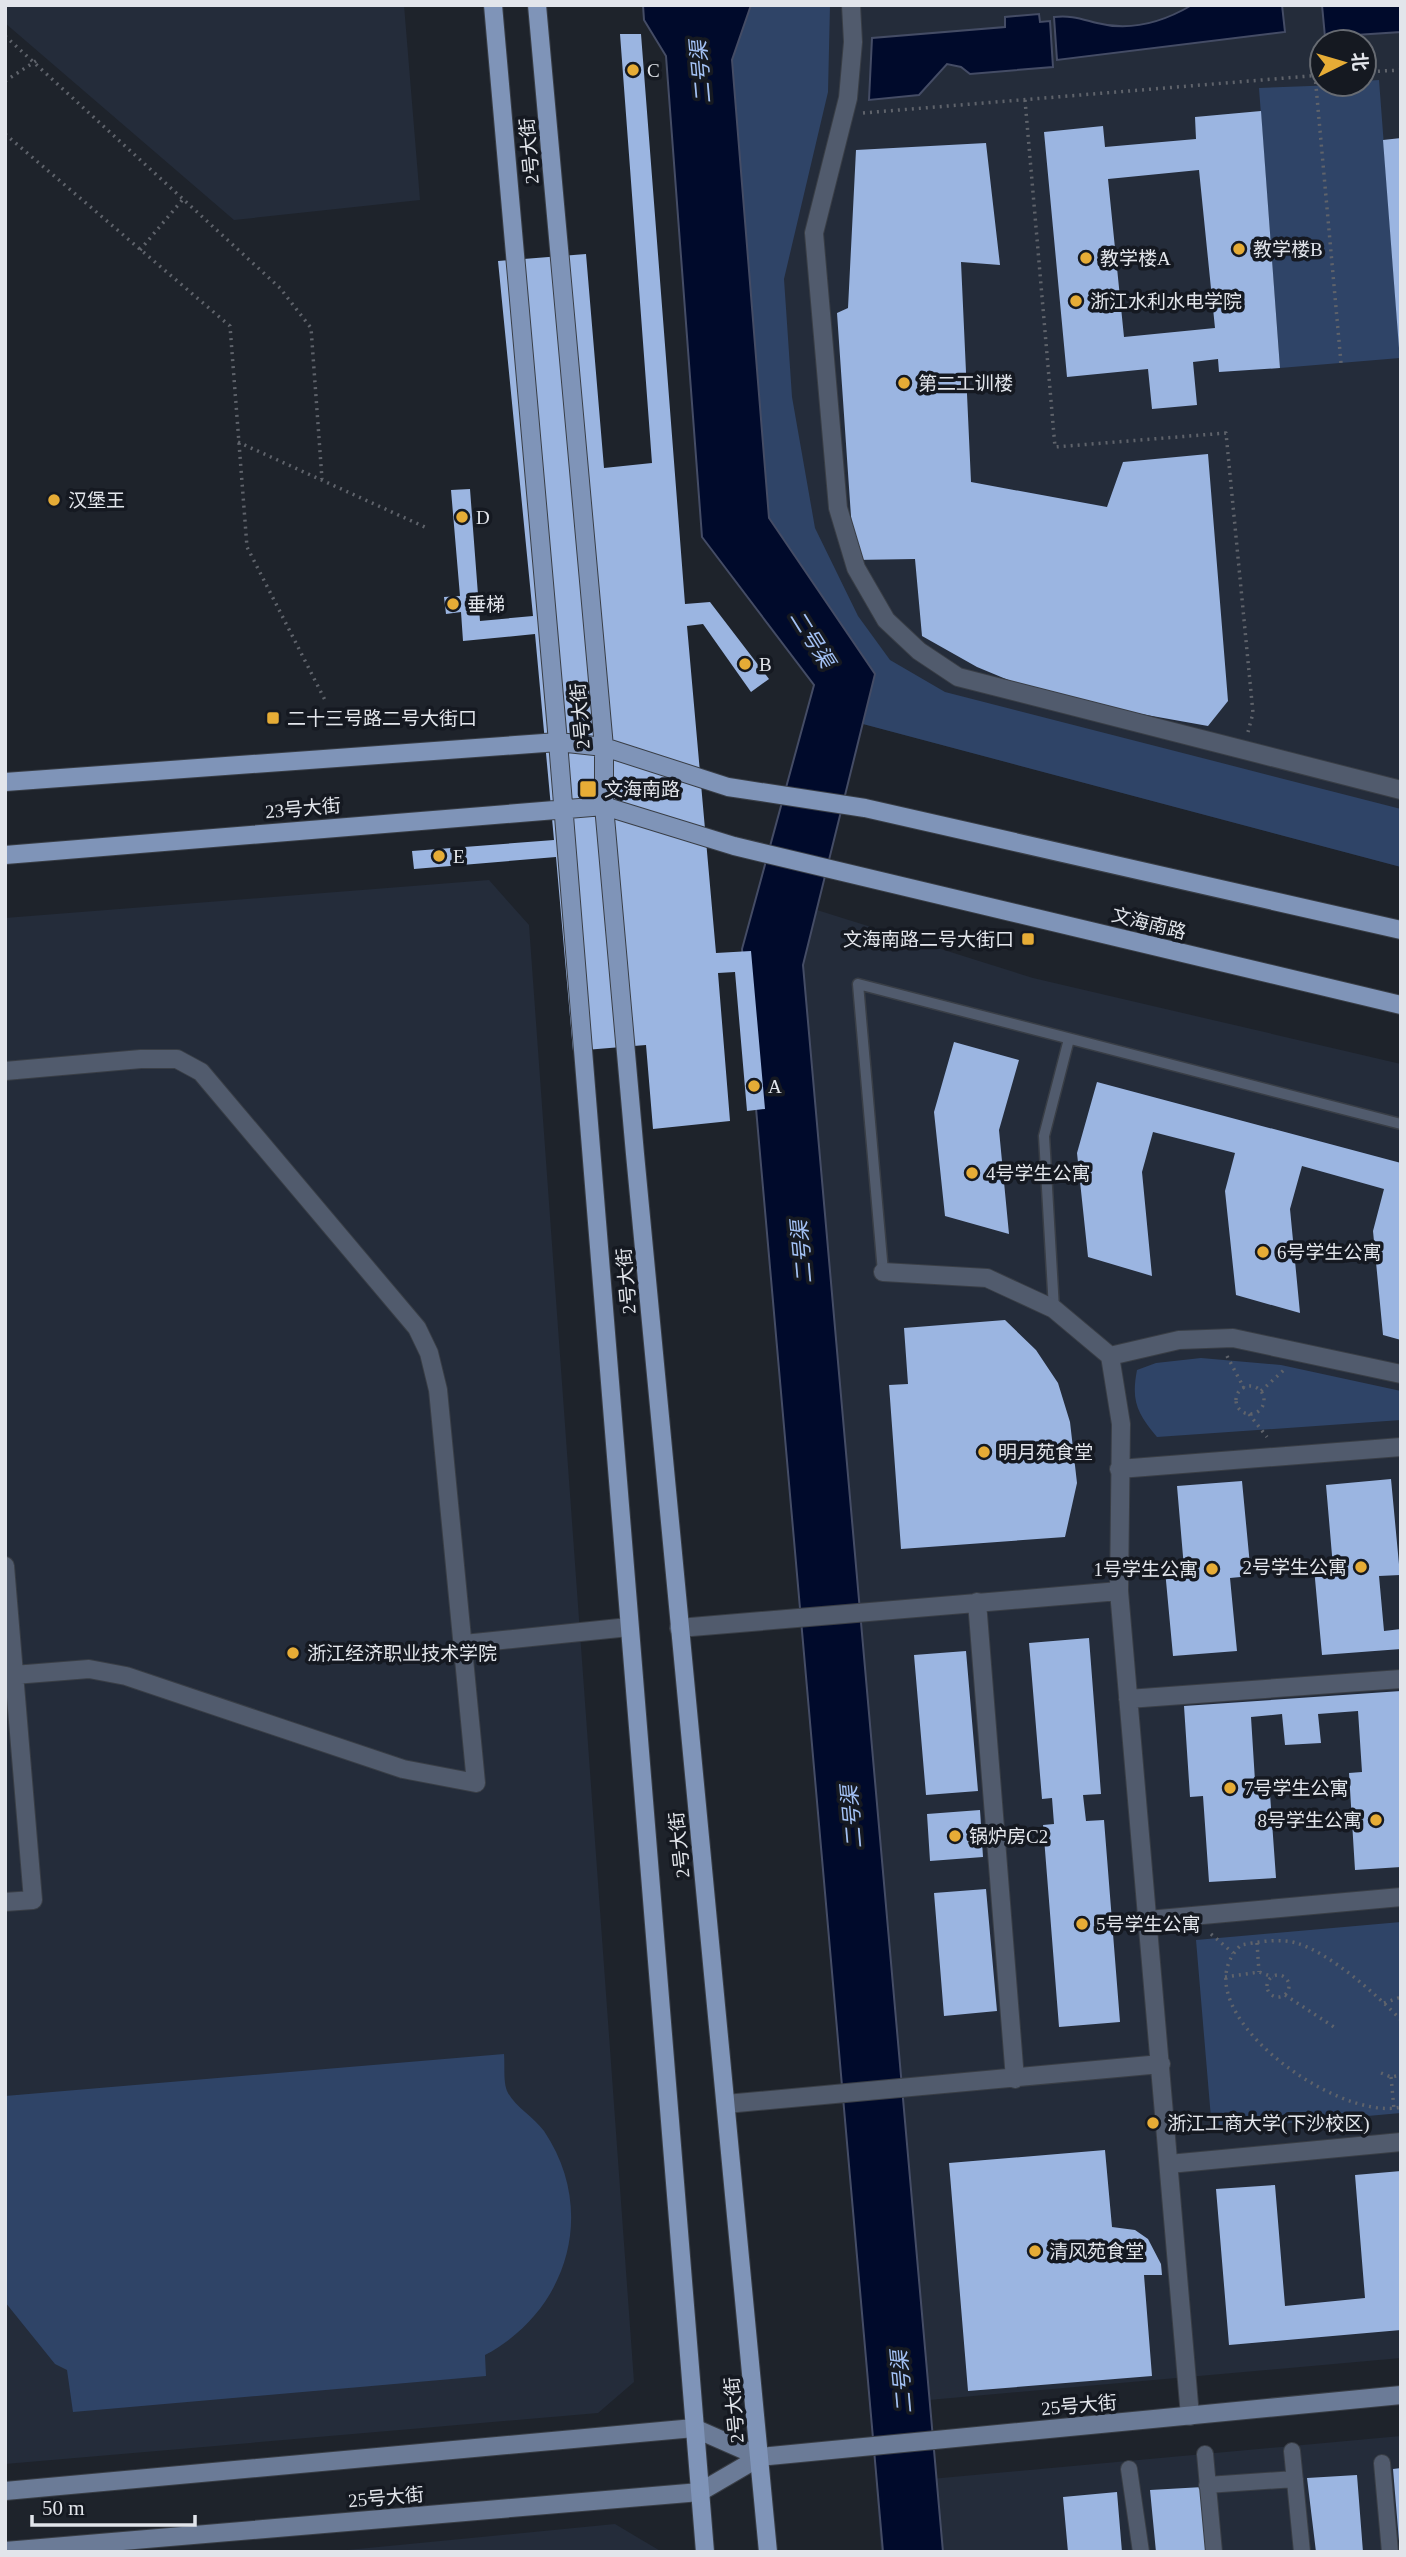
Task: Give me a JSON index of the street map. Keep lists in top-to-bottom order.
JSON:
{
  "streets": {
    "main road": [
      "2号大街",
      "23号大街",
      "文海南路",
      "25号大街"
    ]
  },
  "crossings": [
    ["2号大街", "23号大街"],
    ["2号大街", "文海南路"],
    ["2号大街", "25号大街"],
    ["23号大街", "文海南路"]
  ],
  "water": ["二号渠"],
  "places": {
    "other": [
      "C",
      "教学楼B",
      "教学楼A",
      "浙江水利水电学院",
      "第二工训楼",
      "汉堡王",
      "D",
      "垂梯",
      "B",
      "E",
      "A",
      "4号学生公寓",
      "6号学生公寓",
      "明月苑食堂",
      "2号学生公寓",
      "1号学生公寓",
      "浙江经济职业技术学院",
      "7号学生公寓",
      "8号学生公寓",
      "锅炉房C2",
      "5号学生公寓",
      "浙江工商大学(下沙校区)",
      "清风苑食堂"
    ],
    "transit": ["二十三号路二号大街口", "文海南路", "文海南路二号大街口"]
  },
  "scale_bar": "50 m",
  "north": "right"
}
